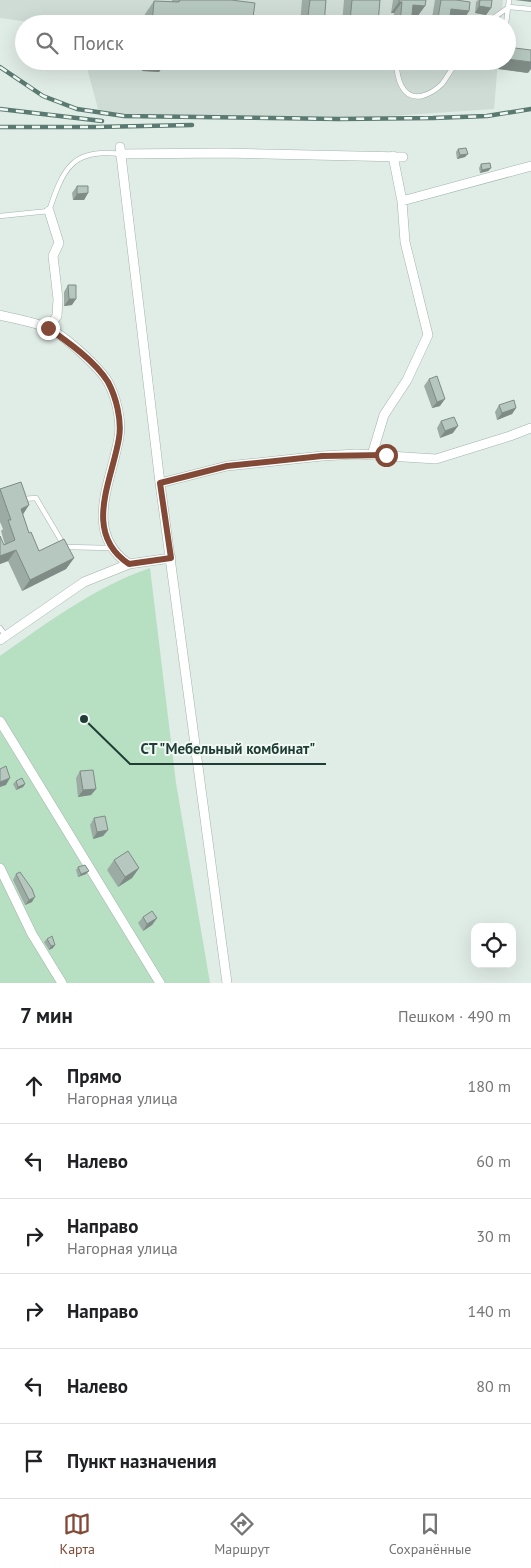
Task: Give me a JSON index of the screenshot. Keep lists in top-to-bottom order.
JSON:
{
  "places": ["СТ \"Мебельный комбинат\""],
  "page": {
    "search": "Поиск",
    "heading": ["7 мин", "Пешком · 490 m"],
    "list": [
      ["Прямо", "Нагорная улица", "180 m"],
      ["Налево", "60 m"],
      ["Направо", "Нагорная улица", "30 m"],
      ["Направо", "140 m"],
      ["Налево", "80 m"],
      "Пункт назначения"
    ],
    "nav": ["Карта", "Маршрут", "Сохранённые"]
  }
}
